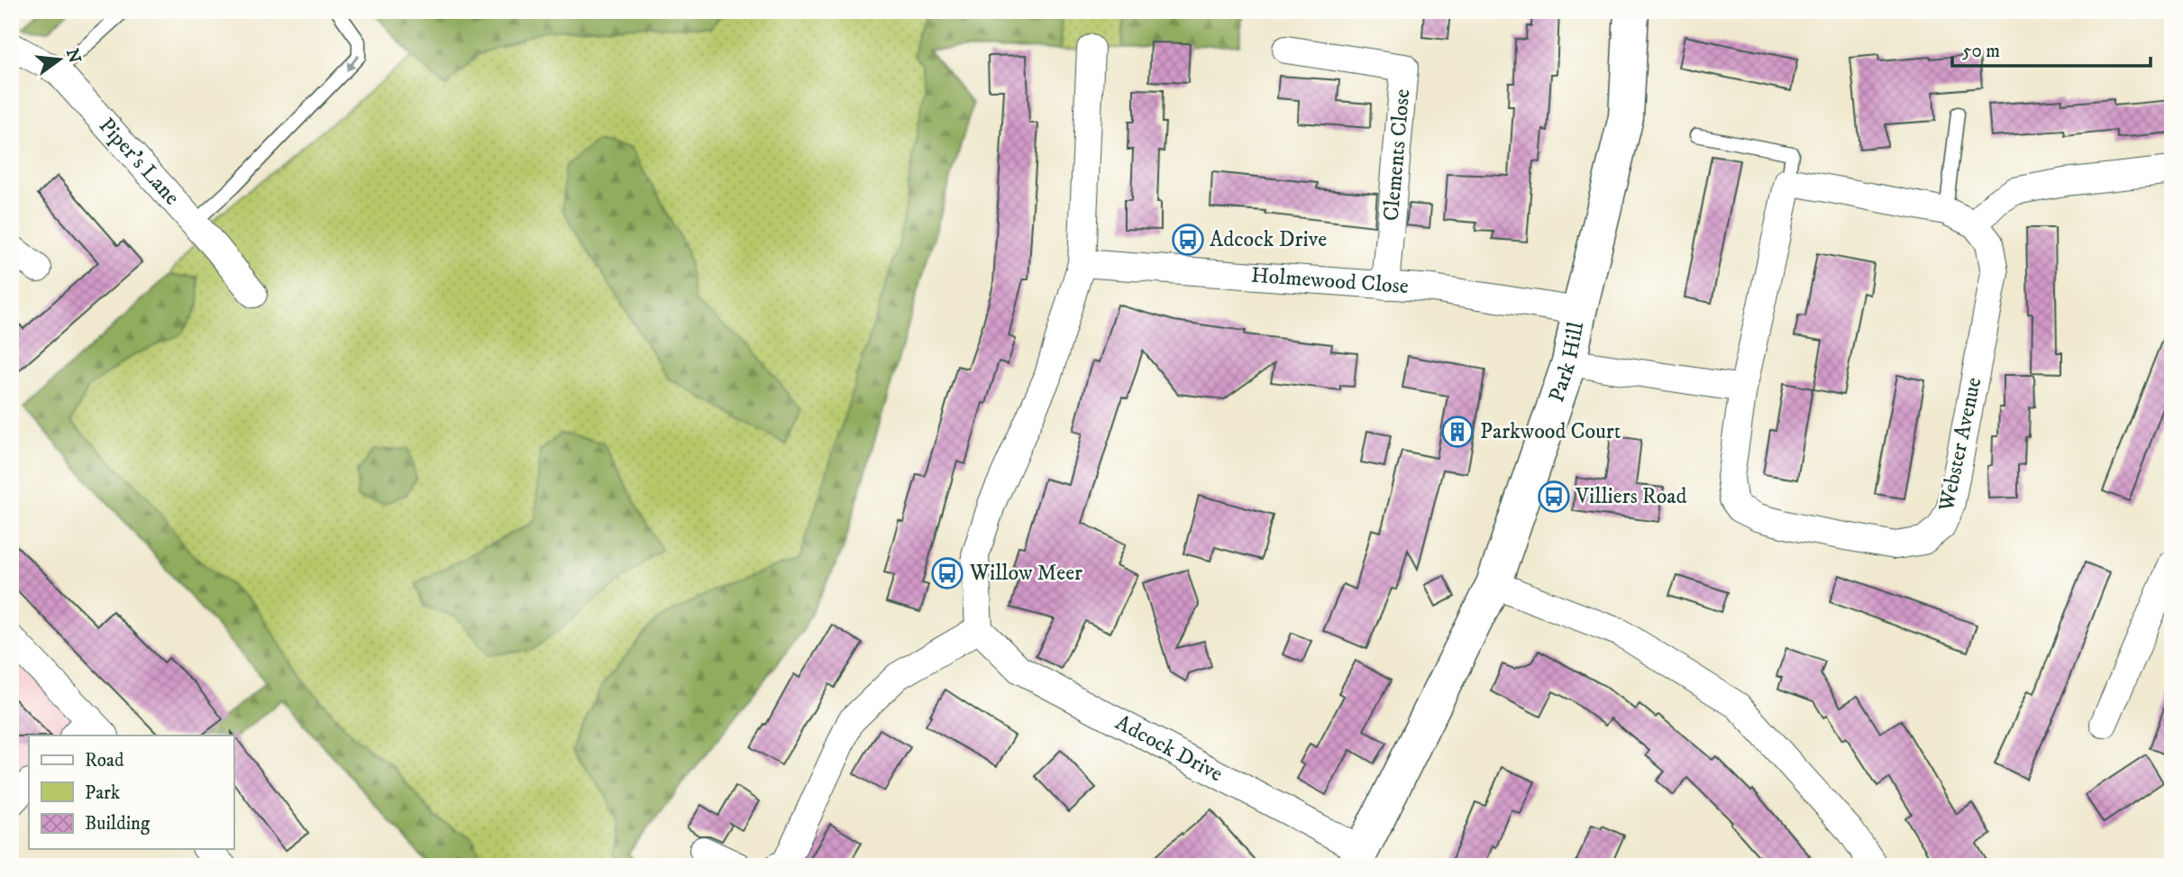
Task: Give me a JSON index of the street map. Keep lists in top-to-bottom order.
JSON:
{
  "streets": {
    "street": [
      "Clements Close",
      "Piper's Lane",
      "Holmewood Close",
      "Park Hill",
      "Webster Avenue",
      "Adcock Drive"
    ]
  },
  "crossings": [
    ["Clements Close", "Holmewood Close"],
    ["Holmewood Close", "Park Hill"],
    ["Park Hill", "Adcock Drive"]
  ],
  "places": {
    "bus stop": ["Adcock Drive", "Villiers Road", "Willow Meer"],
    "building": ["Parkwood Court"]
  },
  "legend": ["Road", "Park", "Building"],
  "scale_bar": "50 m",
  "north": "right"
}
